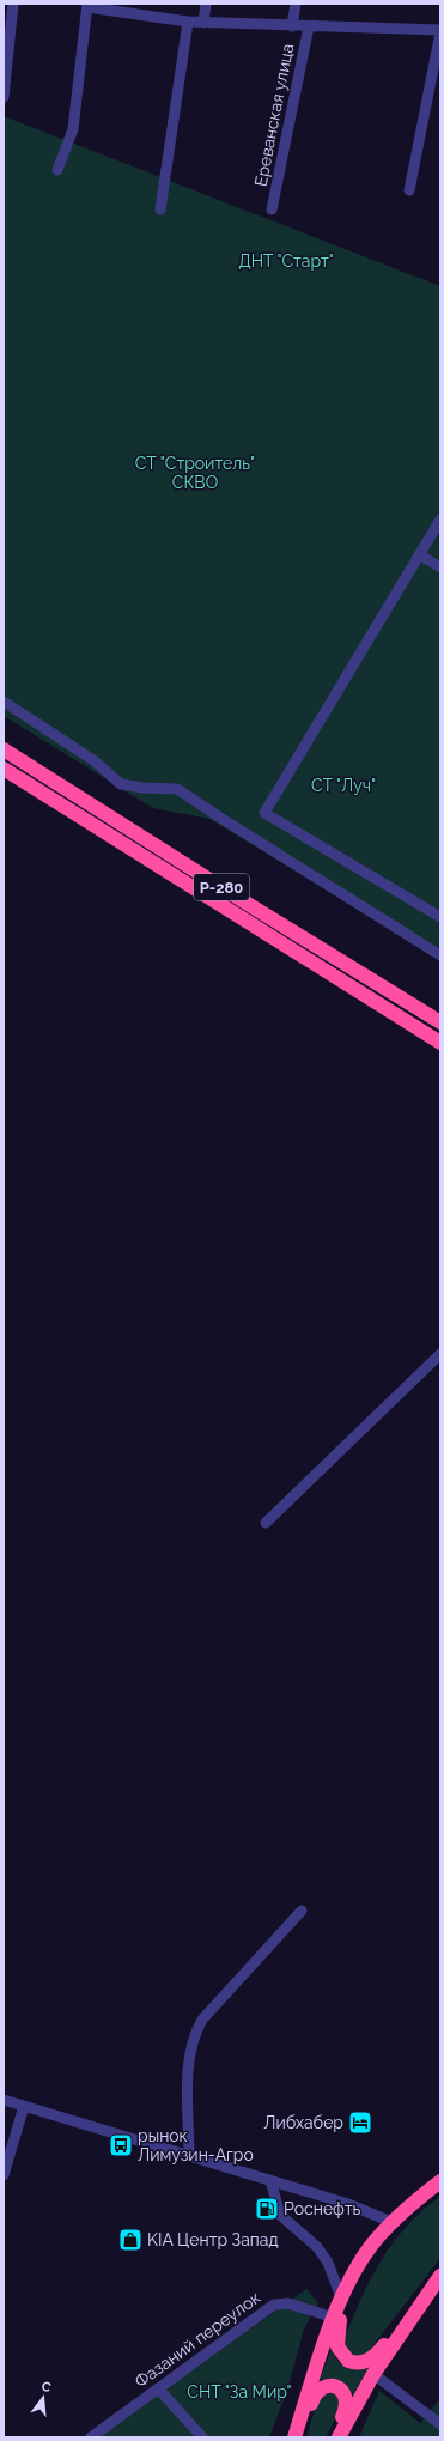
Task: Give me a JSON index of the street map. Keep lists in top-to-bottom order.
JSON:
{
  "streets": {
    "highway": ["Р-280"],
    "street": ["Ереванская улица", "Фазаний переулок"]
  },
  "parks": [
    "ДНТ \"Старт\"",
    "СТ \"Строитель\" СКВО",
    "СТ \"Луч\"",
    "СНТ \"За Мир\""
  ],
  "places": {
    "hotel": ["Либхабер"],
    "bus stop": ["рынок Лимузин-Агро"],
    "fuel station": ["Роснефть"],
    "shop": ["KIA Центр Запад"]
  },
  "north": "top"
}
